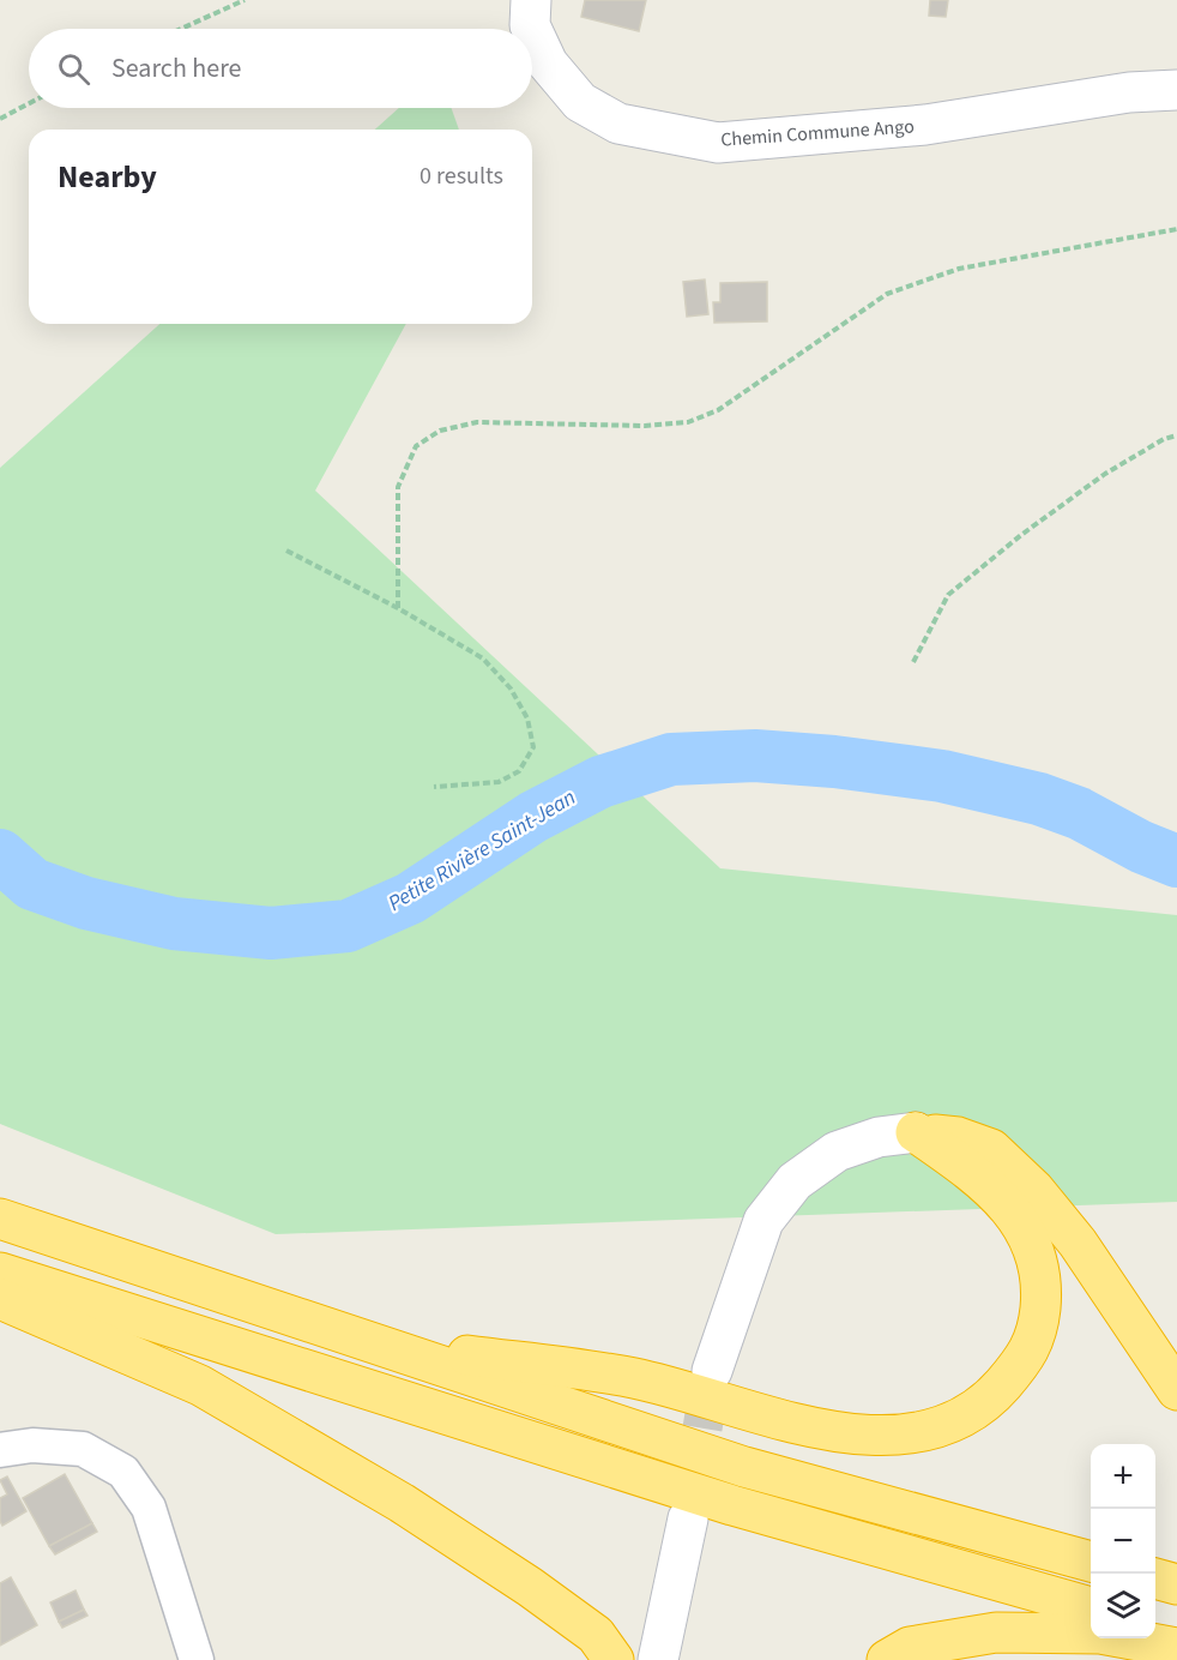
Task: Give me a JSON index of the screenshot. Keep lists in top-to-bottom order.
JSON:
{
  "streets": {
    "street": ["Chemin Commune Ango"]
  },
  "water": ["Petite Rivière Saint-Jean"],
  "page": {
    "search": "Search here",
    "heading": ["Nearby", "0 results"],
    "map_buttons": ["+", "−"]
  }
}
